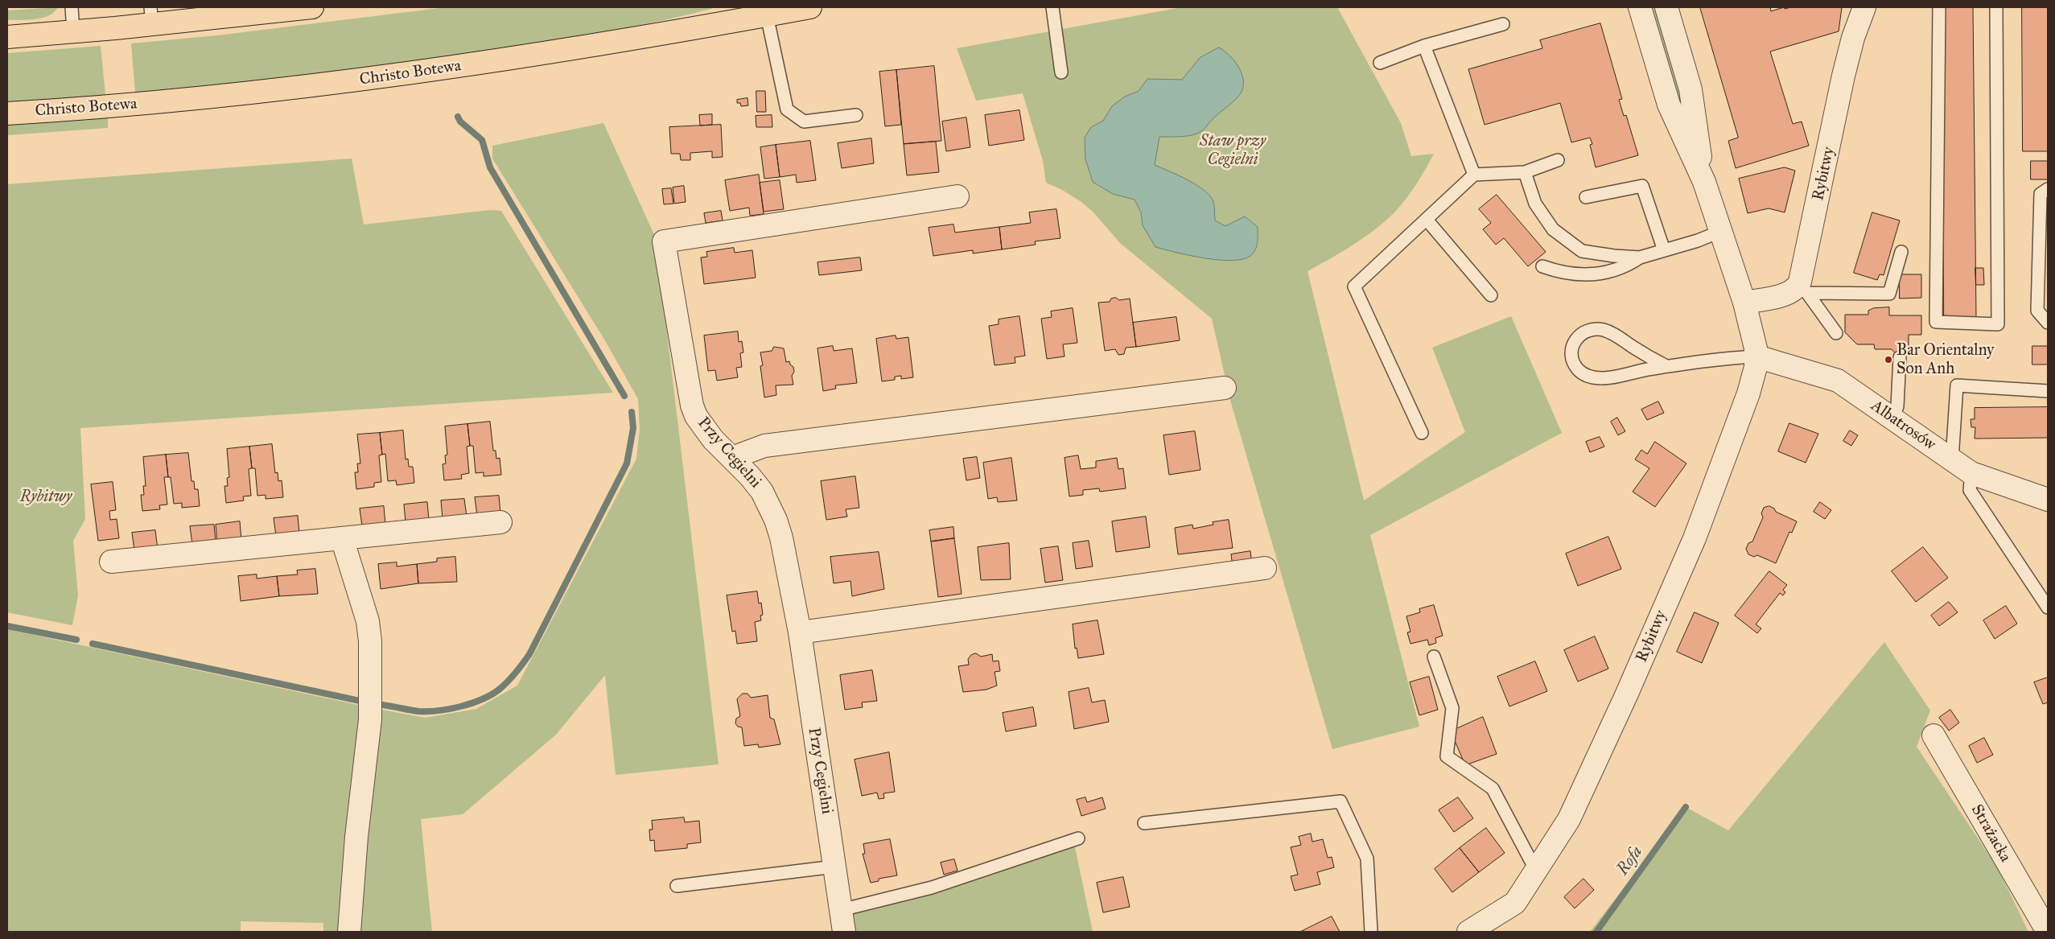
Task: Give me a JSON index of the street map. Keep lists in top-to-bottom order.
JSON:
{
  "streets": {
    "main road": ["Christo Botewa"],
    "street": [
      "Rybitwy",
      "Albatrosów",
      "Przy Cegielni",
      "Strażacka"
    ]
  },
  "crossings": [
    ["Rybitwy", "Albatrosów"]
  ],
  "water": ["Rofa"],
  "parks": ["Staw przy Cegielni", "Rybitwy"],
  "places": ["Bar Orientalny Son Anh"]
}
